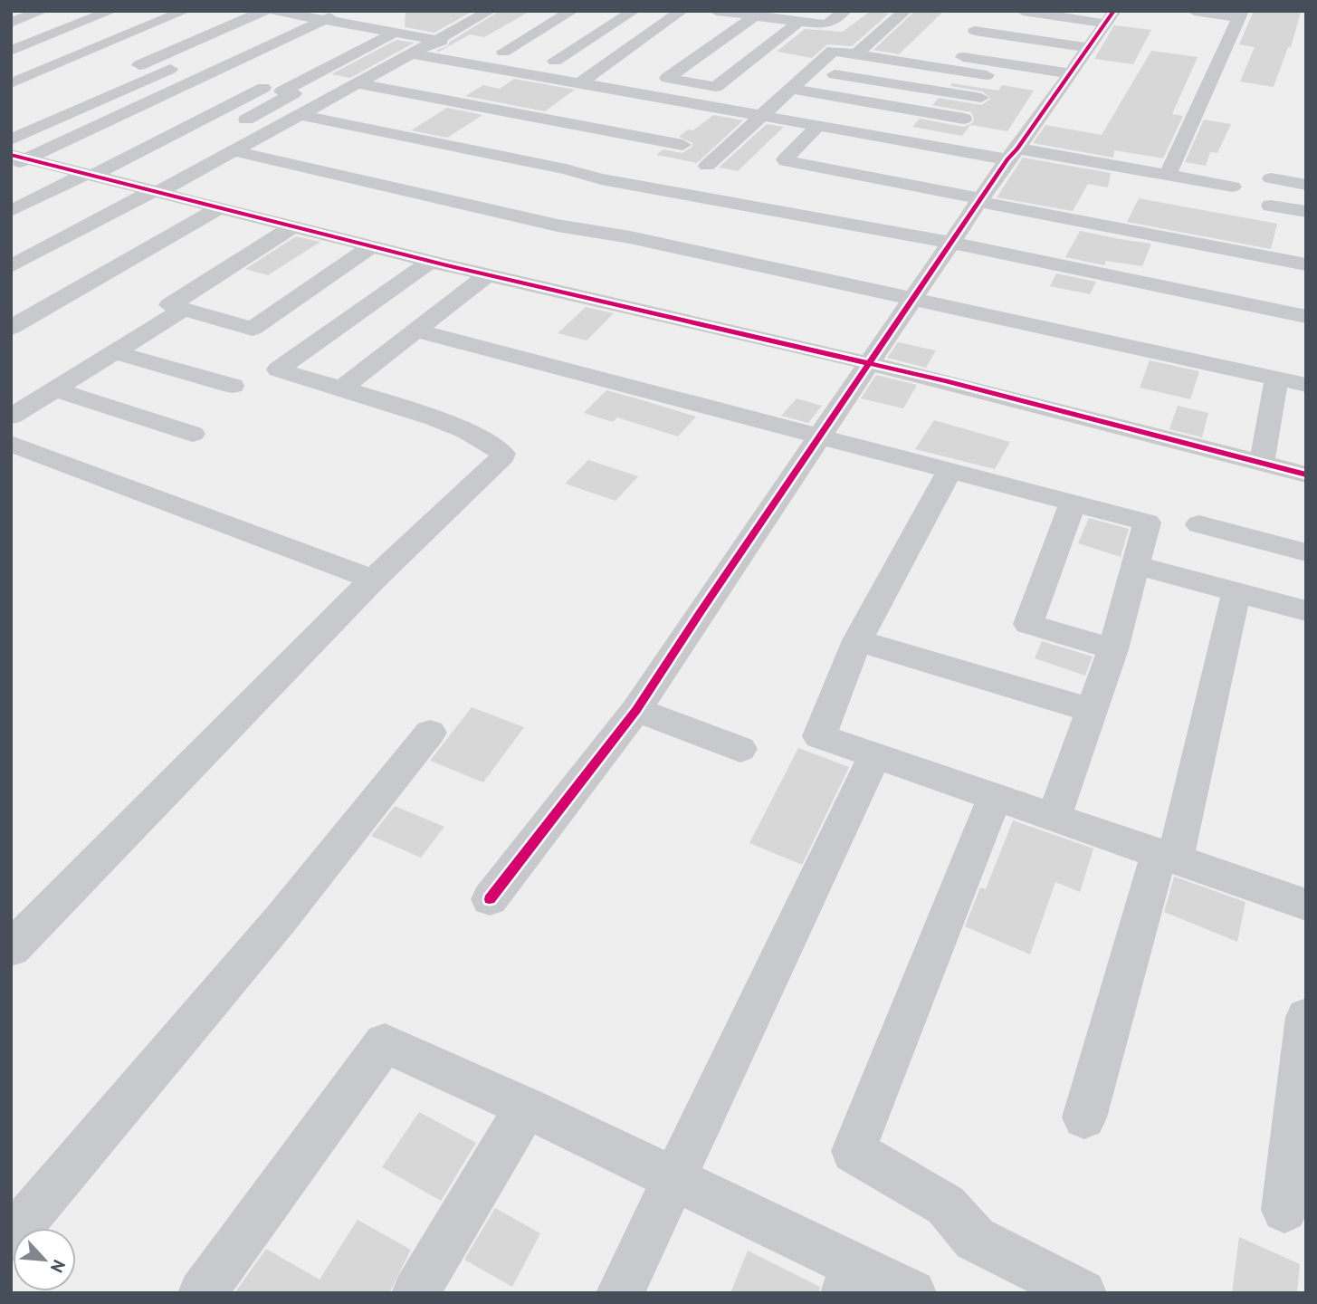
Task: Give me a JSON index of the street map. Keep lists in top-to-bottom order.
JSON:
{
  "north": "bottom right"
}
